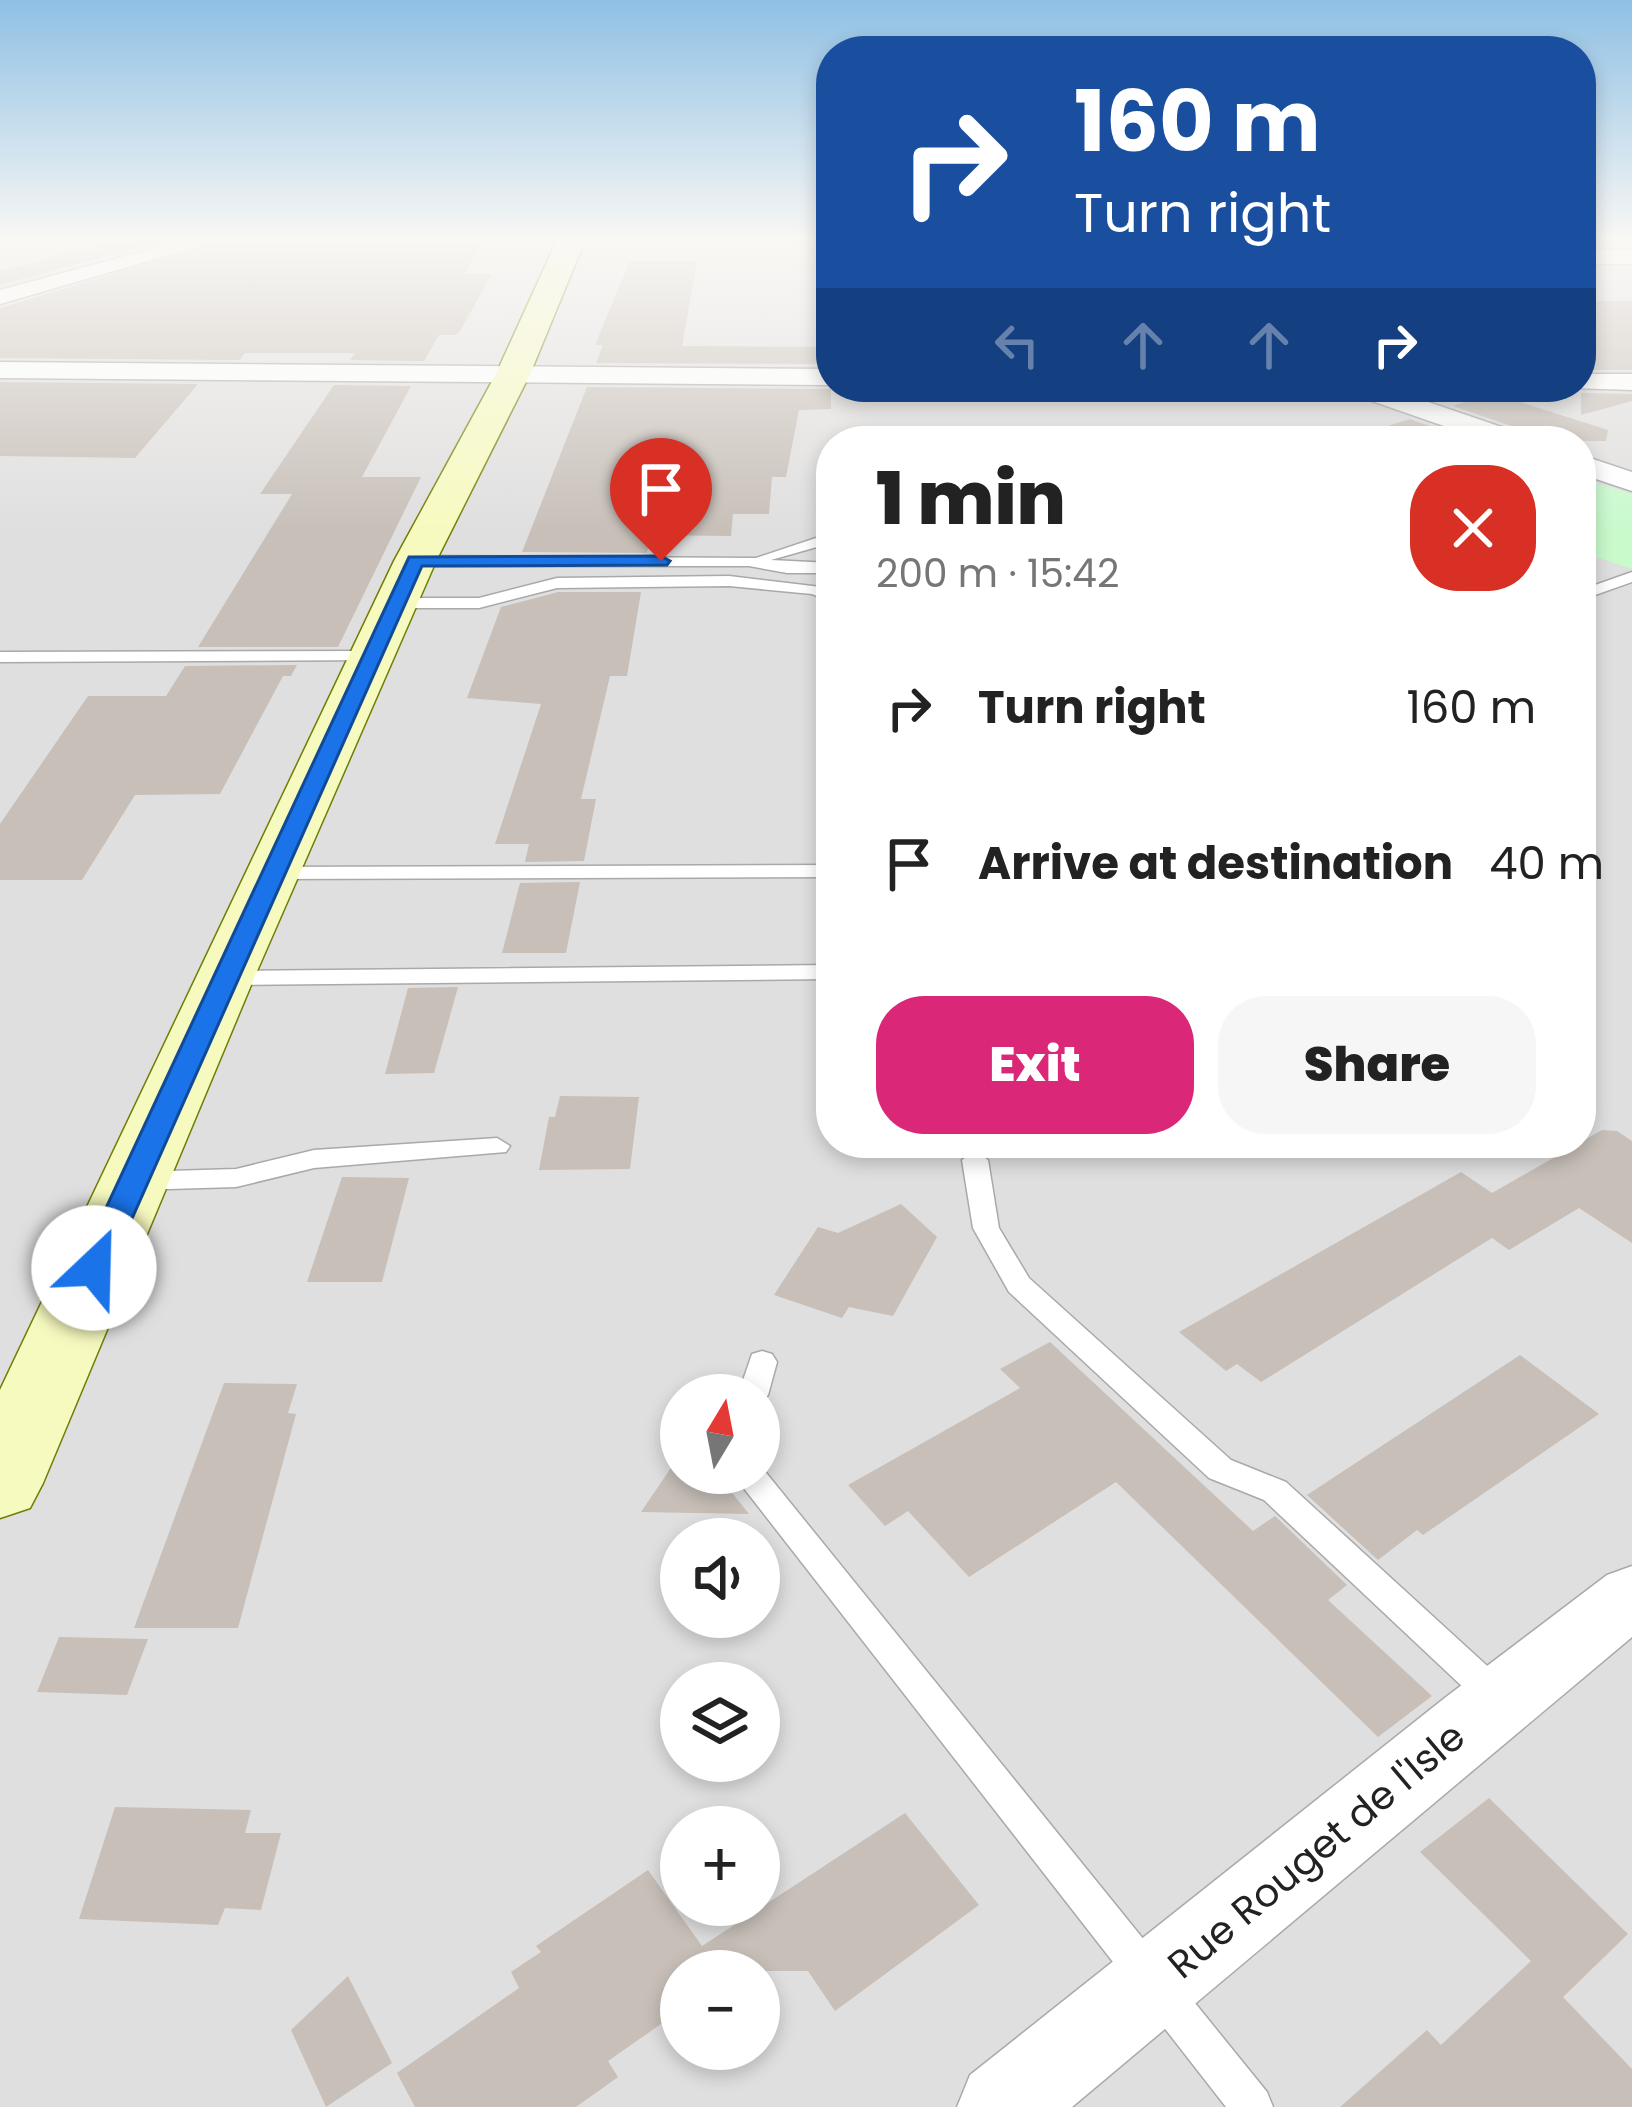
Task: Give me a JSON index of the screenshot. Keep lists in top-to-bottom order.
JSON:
{
  "streets": {
    "street": ["Rue Rouget de l'Isle"]
  },
  "north": "top",
  "page": {
    "turn": ["160 m", "Turn right"],
    "heading": ["1 min", "200 m · 15:42"],
    "list": [
      {
        "name": "Turn right",
        "value": "160 m"
      },
      {
        "name": "Arrive at destination",
        "value": "40 m"
      }
    ],
    "buttons": ["Exit", "Share"],
    "map_buttons": ["+", "−"]
  }
}
